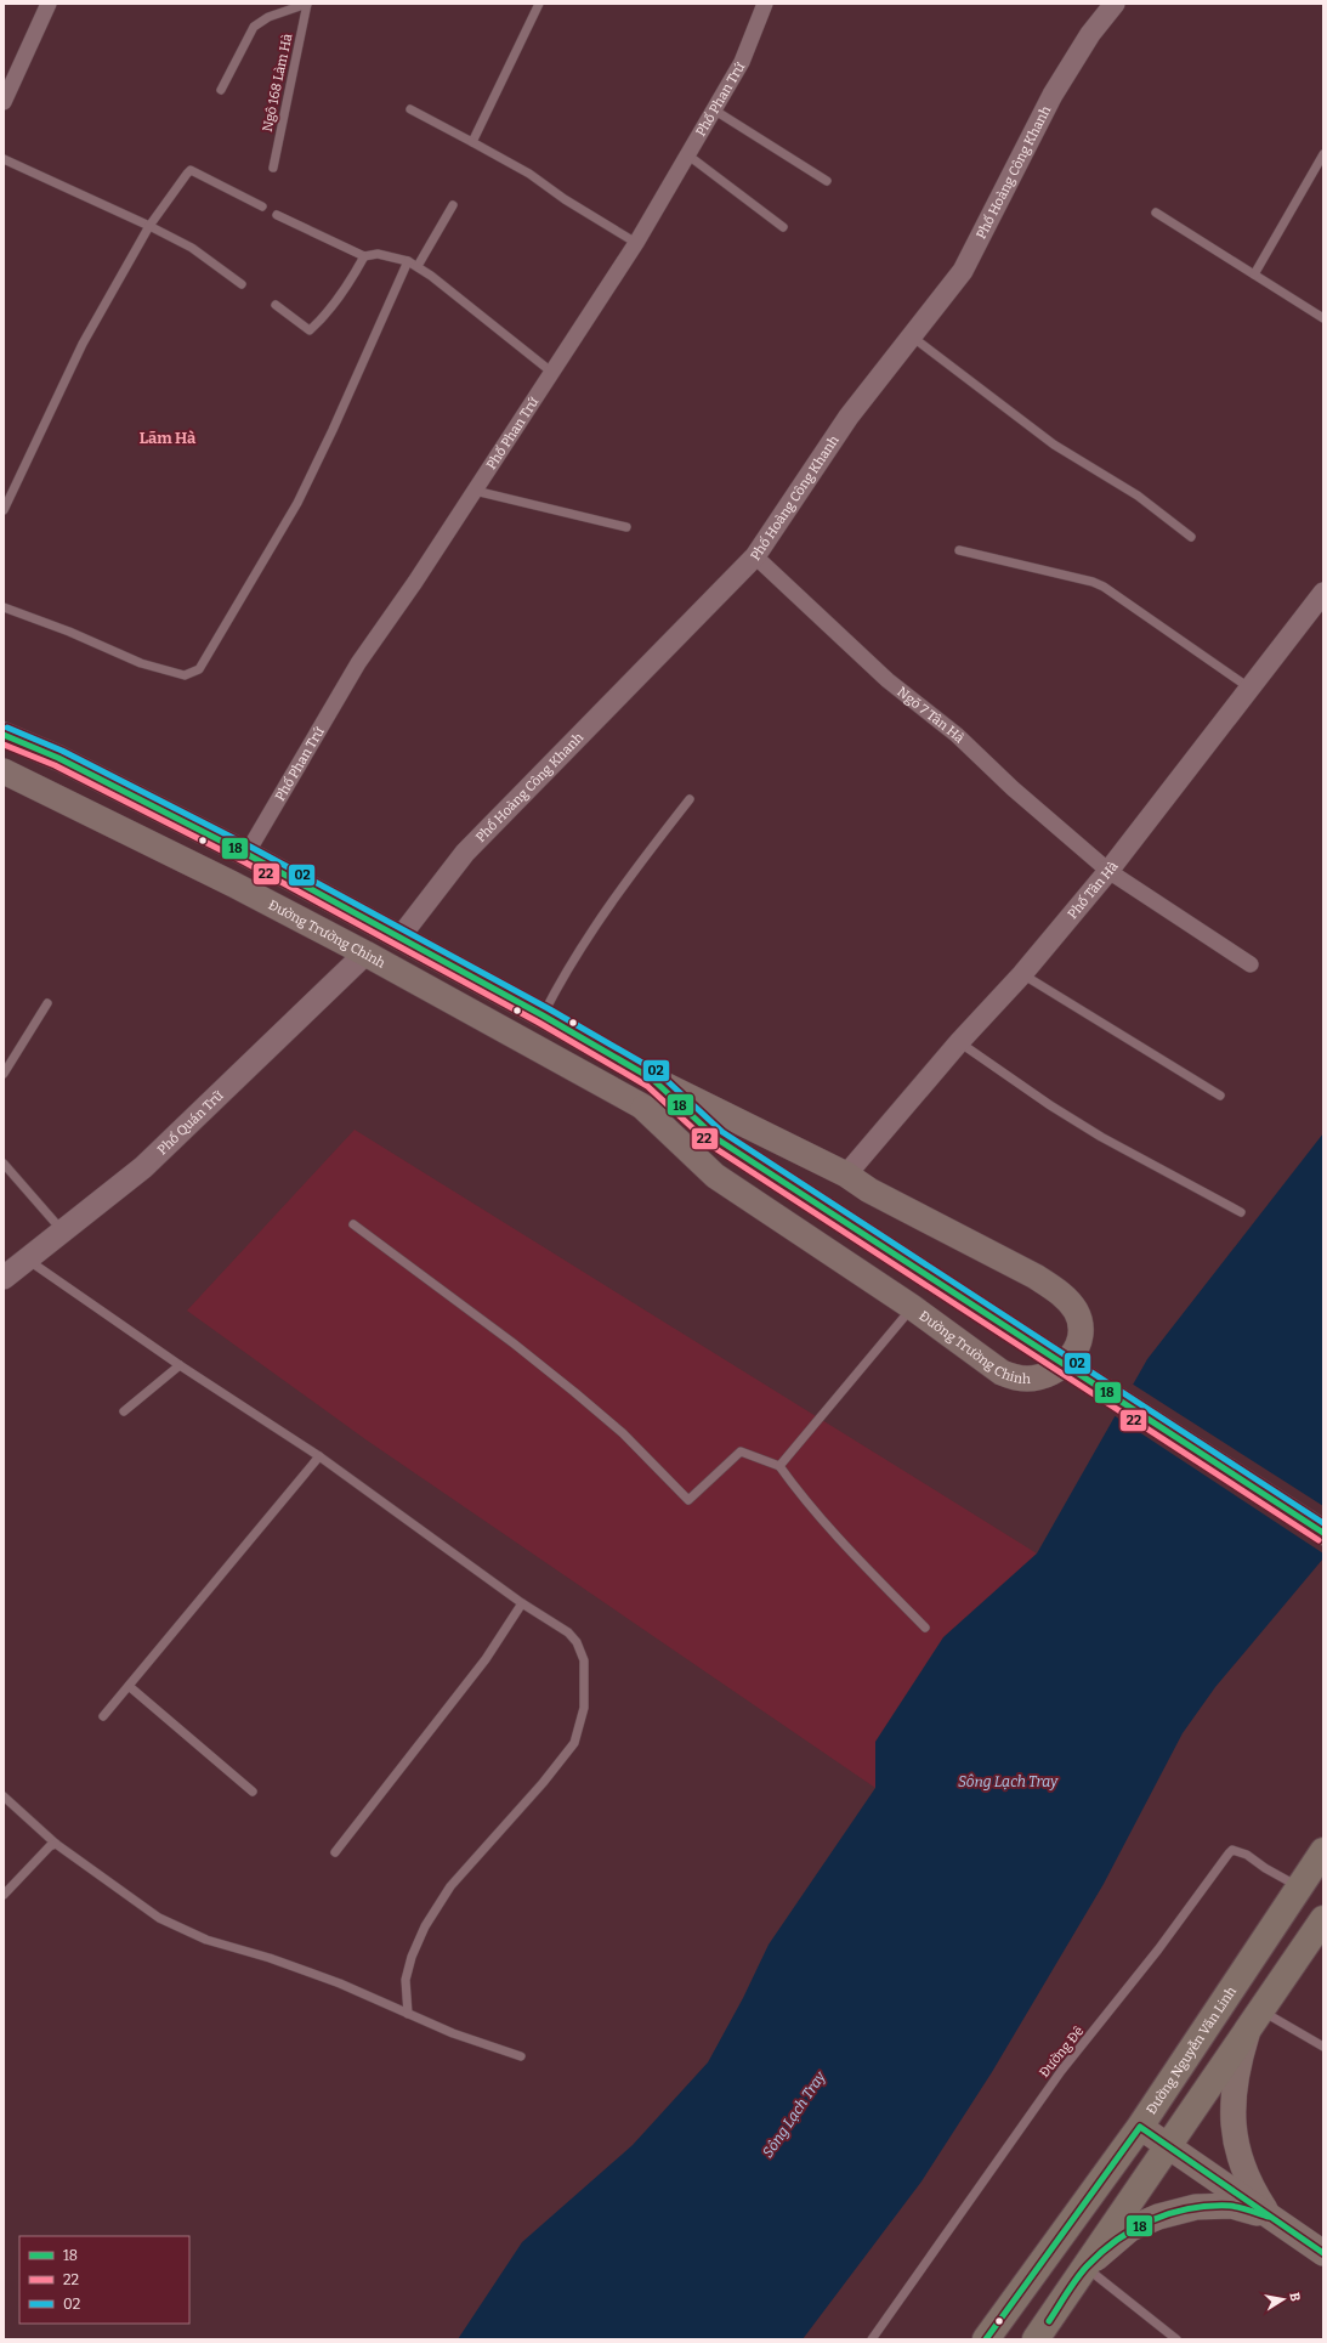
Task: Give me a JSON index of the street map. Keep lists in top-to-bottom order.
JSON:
{
  "streets": {
    "highway": ["Đường Nguyễn Văn Linh"],
    "main road": ["Đường Trường Chinh", "Phố Quán Trữ"],
    "street": [
      "Phố Phan Trứ",
      "Phố Hoàng Công Khanh",
      "Ngõ 7 Tân Hà",
      "Phố Tân Hà"
    ],
    "lane": ["Ngô 168 Làm Hà", "Đường Đê"]
  },
  "crossings": [
    ["Phố Phan Trứ", "Đường Trường Chinh"],
    ["Phố Hoàng Công Khanh", "Ngõ 7 Tân Hà"],
    ["Phố Hoàng Công Khanh", "Đường Trường Chinh"],
    ["Ngõ 7 Tân Hà", "Phố Tân Hà"],
    ["Phố Tân Hà", "Đường Trường Chinh"],
    ["Đường Trường Chinh", "Phố Quán Trữ"],
    ["Đường Nguyễn Văn Linh", "Đường Đê"]
  ],
  "districts": ["Lãm Hà"],
  "water": ["Sông Lạch Tray"],
  "lines": ["transit line 02", "transit line 18", "transit line 22"],
  "legend": ["18", "22", "02"],
  "north": "right"
}
